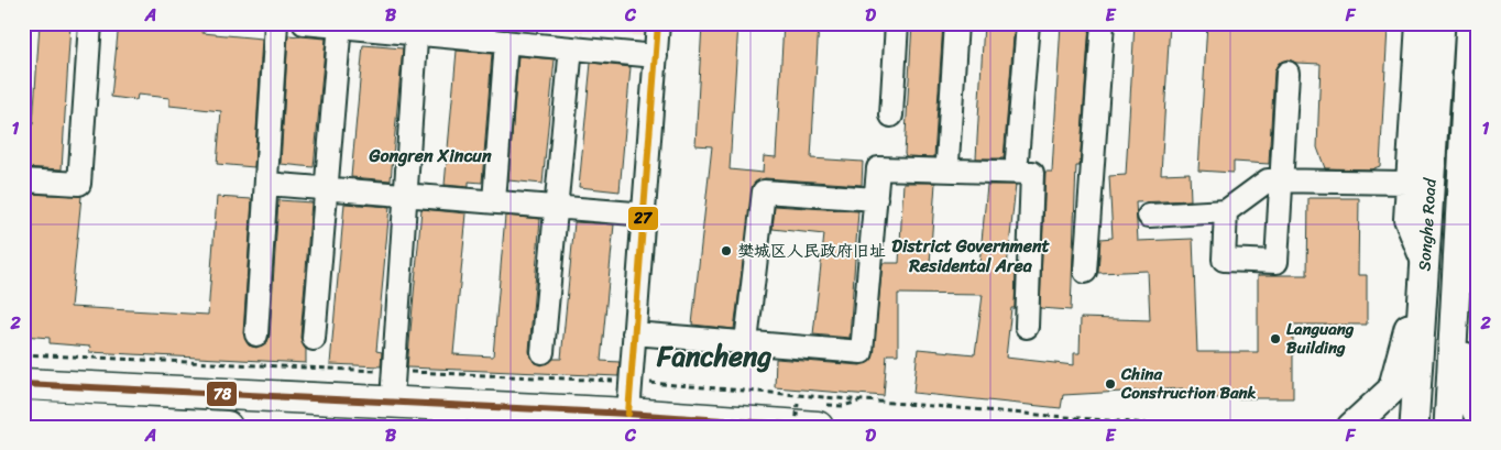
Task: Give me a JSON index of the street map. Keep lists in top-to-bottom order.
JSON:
{
  "streets": {
    "main road": ["Songhe Road"]
  },
  "districts": ["Gongren Xincun", "District Government Residental Area", "Fancheng"],
  "places": ["樊城区人民政府旧址", "Languang Building", "China Construction Bank"],
  "lines": ["transit line 27", "transit line 78"],
  "grid": {
    "columns": [
      "A",
      "B",
      "C",
      "D",
      "E",
      "F"
    ],
    "rows": ["1", "2"]
  }
}
